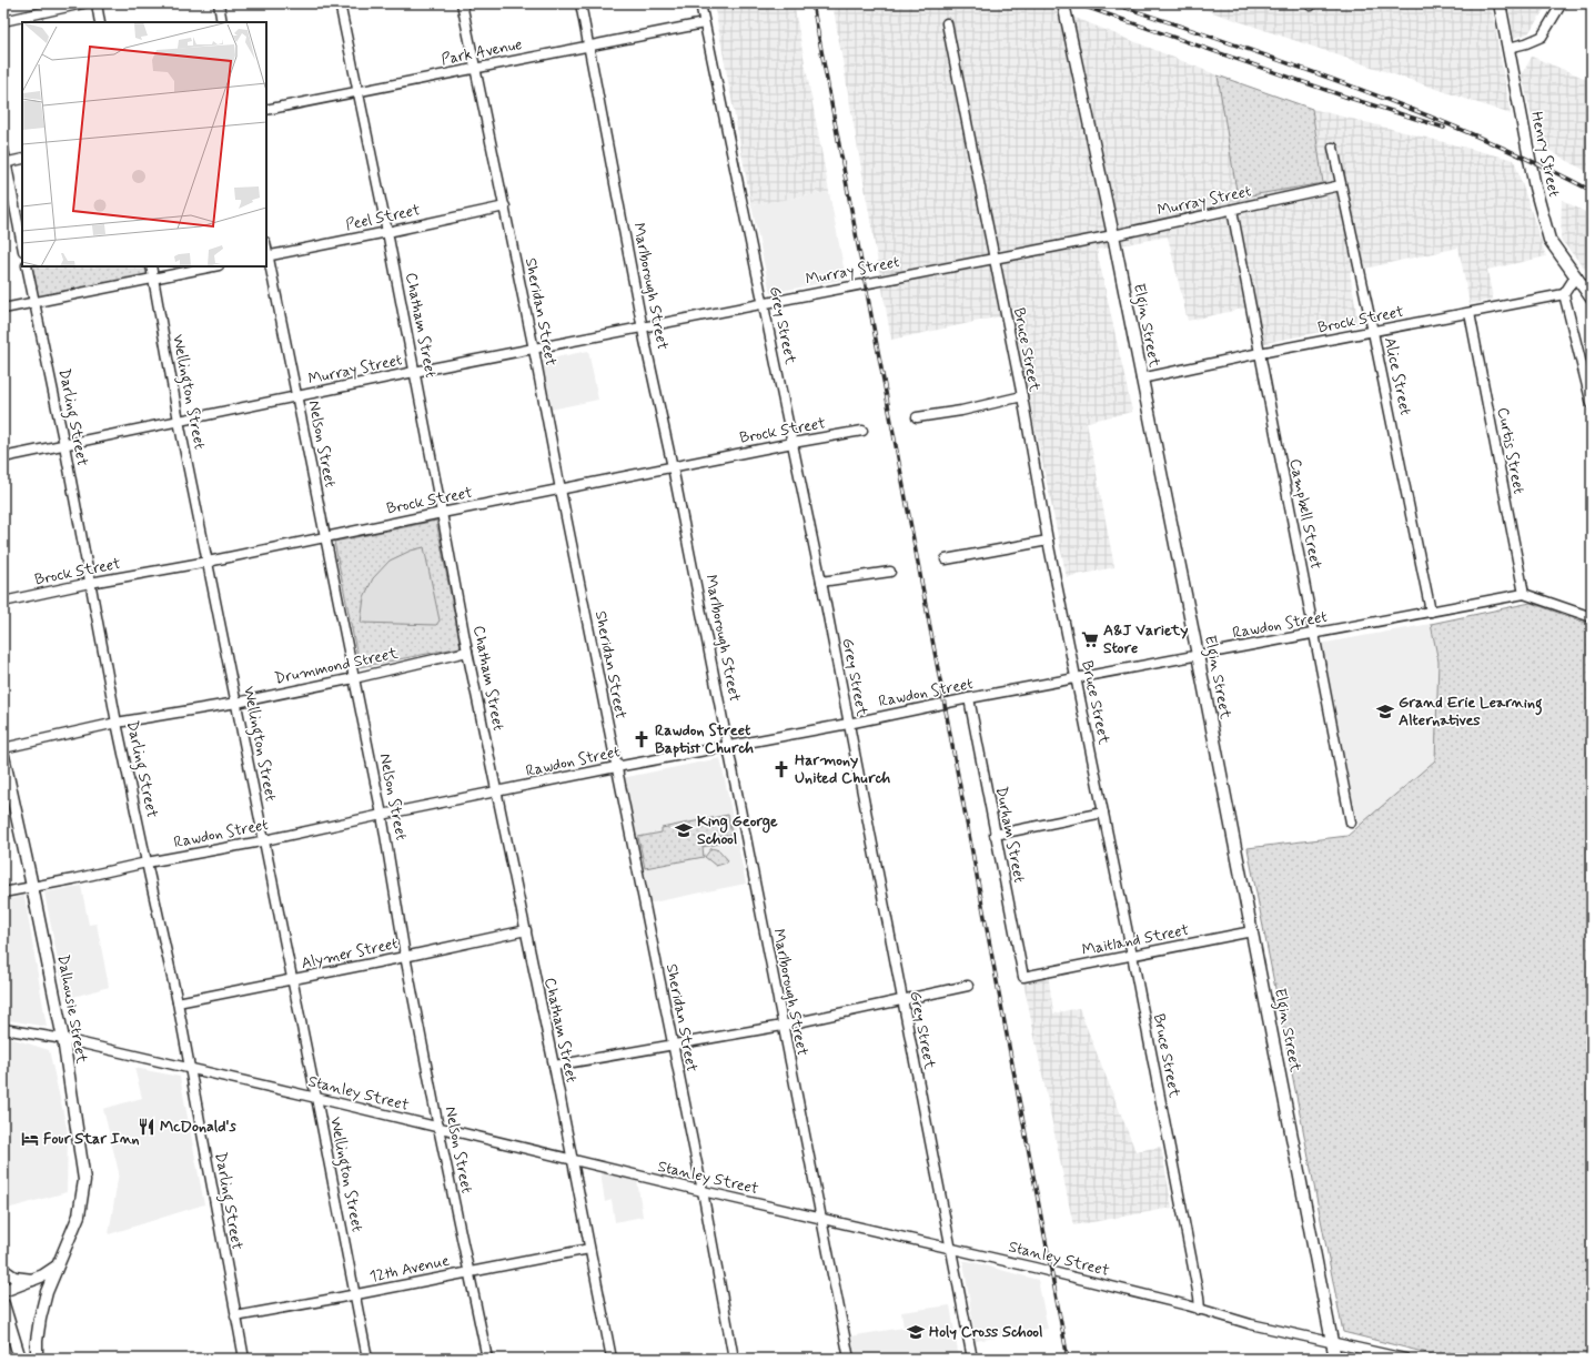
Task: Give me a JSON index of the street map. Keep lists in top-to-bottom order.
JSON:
{
  "streets": {
    "main road": ["Henry Street", "Elgin Street", "Dalhousie Street"],
    "street": [
      "Park Avenue",
      "Murray Street",
      "Peel Street",
      "Marlborough Street",
      "Sheridan Street",
      "Brock Street",
      "Chatham Street",
      "Grey Street",
      "Bruce Street",
      "Alice Street",
      "Wellington Street",
      "Darling Street",
      "Nelson Street",
      "Curtis Street",
      "Campbell Street",
      "Rawdon Street",
      "Drummond Street",
      "Durham Street",
      "Maitland Street",
      "Alymer Street",
      "Stanley Street",
      "12th Avenue"
    ]
  },
  "crossings": [
    ["Park Avenue", "Marlborough Street"],
    ["Park Avenue", "Sheridan Street"],
    ["Park Avenue", "Chatham Street"],
    ["Park Avenue", "Grey Street"],
    ["Murray Street", "Marlborough Street"],
    ["Murray Street", "Sheridan Street"],
    ["Murray Street", "Chatham Street"],
    ["Murray Street", "Grey Street"],
    ["Murray Street", "Elgin Street"],
    ["Murray Street", "Bruce Street"],
    ["Murray Street", "Alice Street"],
    ["Murray Street", "Wellington Street"],
    ["Murray Street", "Darling Street"],
    ["Murray Street", "Nelson Street"],
    ["Murray Street", "Campbell Street"],
    ["Peel Street", "Sheridan Street"],
    ["Peel Street", "Chatham Street"],
    ["Peel Street", "Nelson Street"],
    ["Marlborough Street", "Brock Street"],
    ["Marlborough Street", "Rawdon Street"],
    ["Marlborough Street", "Stanley Street"],
    ["Sheridan Street", "Brock Street"],
    ["Sheridan Street", "Rawdon Street"],
    ["Sheridan Street", "Stanley Street"],
    ["Brock Street", "Chatham Street"],
    ["Brock Street", "Grey Street"],
    ["Brock Street", "Elgin Street"],
    ["Brock Street", "Alice Street"],
    ["Brock Street", "Wellington Street"],
    ["Brock Street", "Darling Street"],
    ["Brock Street", "Nelson Street"],
    ["Brock Street", "Curtis Street"],
    ["Brock Street", "Campbell Street"],
    ["Chatham Street", "Rawdon Street"],
    ["Chatham Street", "Drummond Street"],
    ["Chatham Street", "Alymer Street"],
    ["Chatham Street", "Stanley Street"],
    ["Chatham Street", "12th Avenue"],
    ["Grey Street", "Rawdon Street"],
    ["Grey Street", "Stanley Street"],
    ["Elgin Street", "Rawdon Street"],
    ["Elgin Street", "Maitland Street"],
    ["Elgin Street", "Stanley Street"],
    ["Bruce Street", "Rawdon Street"],
    ["Bruce Street", "Maitland Street"],
    ["Bruce Street", "Stanley Street"],
    ["Alice Street", "Rawdon Street"],
    ["Wellington Street", "Rawdon Street"],
    ["Wellington Street", "Drummond Street"],
    ["Wellington Street", "Alymer Street"],
    ["Wellington Street", "Stanley Street"],
    ["Wellington Street", "12th Avenue"],
    ["Darling Street", "Rawdon Street"],
    ["Darling Street", "Drummond Street"],
    ["Darling Street", "Alymer Street"],
    ["Darling Street", "Stanley Street"],
    ["Darling Street", "12th Avenue"],
    ["Nelson Street", "Rawdon Street"],
    ["Nelson Street", "Drummond Street"],
    ["Nelson Street", "Alymer Street"],
    ["Nelson Street", "Stanley Street"],
    ["Nelson Street", "12th Avenue"],
    ["Curtis Street", "Rawdon Street"],
    ["Campbell Street", "Rawdon Street"],
    ["Rawdon Street", "Durham Street"],
    ["Rawdon Street", "Dalhousie Street"],
    ["Durham Street", "Maitland Street"],
    ["Dalhousie Street", "Stanley Street"]
  ],
  "places": {
    "supermarket": ["A&J Variety Store"],
    "school or university": ["Grand Erie Learning Alternatives", "King George School", "Holy Cross School"],
    "church": ["Rawdon Street Baptist Church", "Harmony United Church"],
    "restaurant": ["McDonald's"],
    "hotel": ["Four Star Inn"]
  }
}
